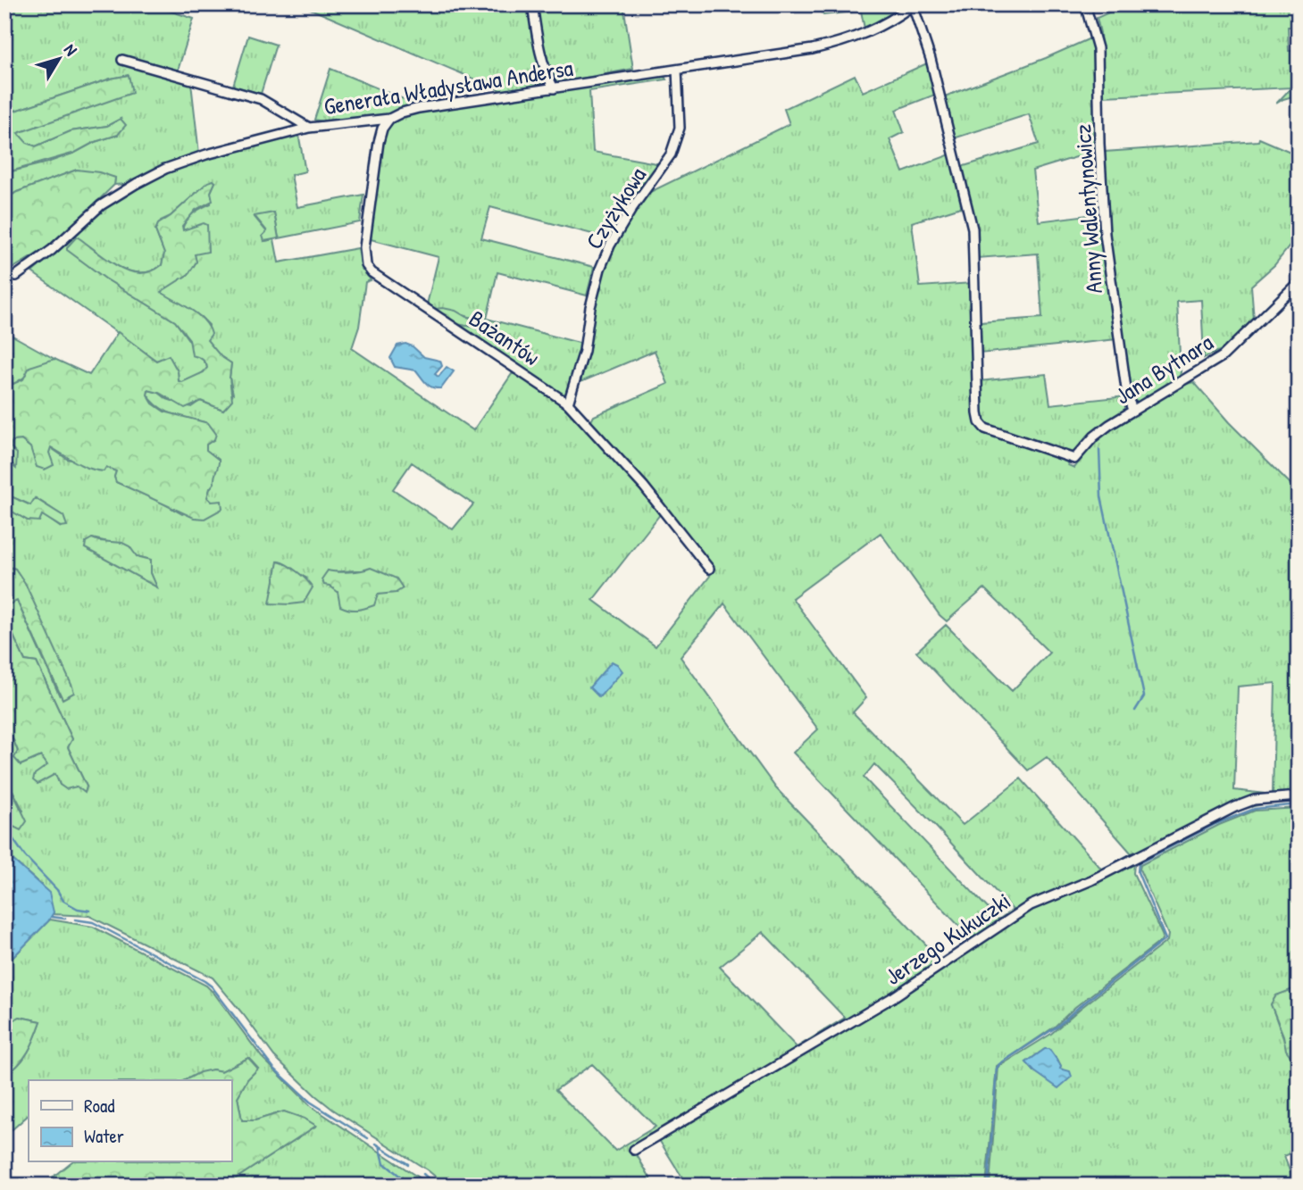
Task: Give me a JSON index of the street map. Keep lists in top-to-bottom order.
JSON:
{
  "streets": {
    "street": [
      "Generała Władysława Andersa",
      "Czyżykowa",
      "Anny Walentynowicz",
      "Bażantów",
      "Jana Bytnara",
      "Jerzego Kukuczki"
    ]
  },
  "crossings": [
    ["Generała Władysława Andersa", "Czyżykowa"],
    ["Generała Władysława Andersa", "Bażantów"],
    ["Generała Władysława Andersa", "Jana Bytnara"],
    ["Czyżykowa", "Bażantów"],
    ["Anny Walentynowicz", "Jana Bytnara"]
  ],
  "legend": ["Road", "Water"],
  "north": "top right"
}
